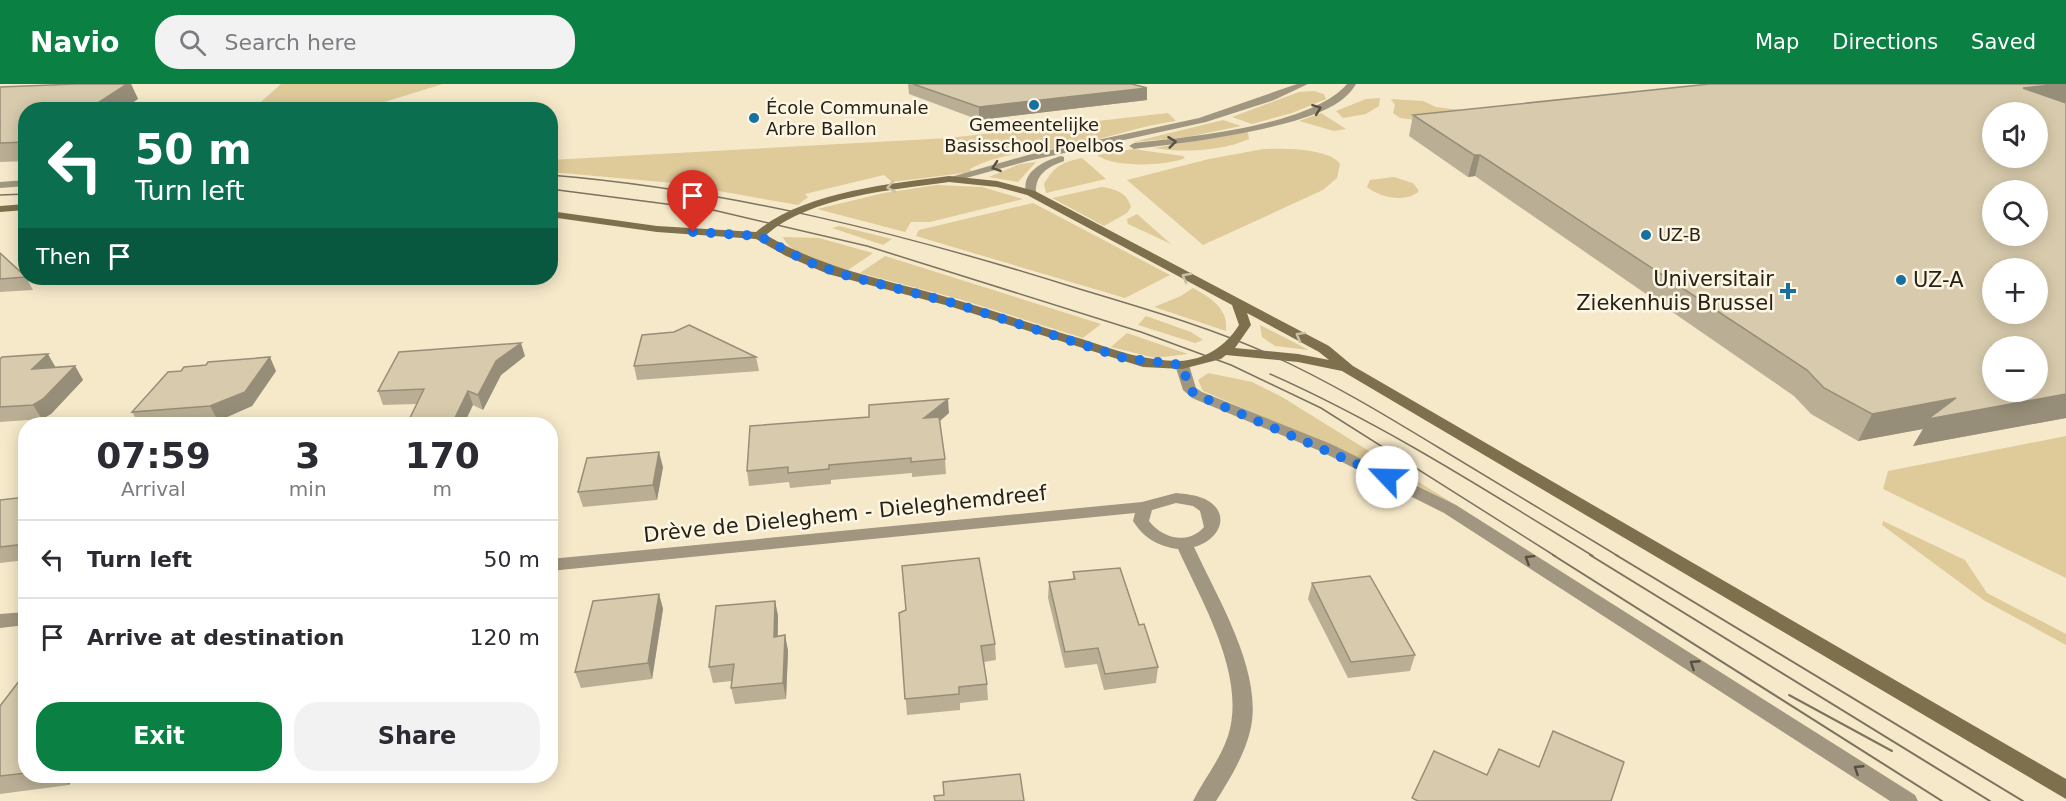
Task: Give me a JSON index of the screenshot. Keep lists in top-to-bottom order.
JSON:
{
  "streets": {
    "street": ["Drève de Dieleghem - Dieleghemdreef"]
  },
  "places": {
    "other": [
      "Gemeentelijke Basisschool Poelbos",
      "École Communale Arbre Ballon",
      "UZ-B",
      "UZ-A"
    ],
    "health": ["Universitair Ziekenhuis Brussel"]
  },
  "page": {
    "header": "Navio",
    "search": "Search here",
    "nav": ["Map", "Directions", "Saved"],
    "map_buttons": ["+", "−"],
    "turn": ["50 m", "Turn left"],
    "then": "Then",
    "eta": [
      "07:59",
      "Arrival",
      "3",
      "min",
      "170",
      "m"
    ],
    "list": [
      {
        "name": "Turn left",
        "value": "50 m"
      },
      {
        "name": "Arrive at destination",
        "value": "120 m"
      }
    ],
    "buttons": ["Exit", "Share"]
  }
}
